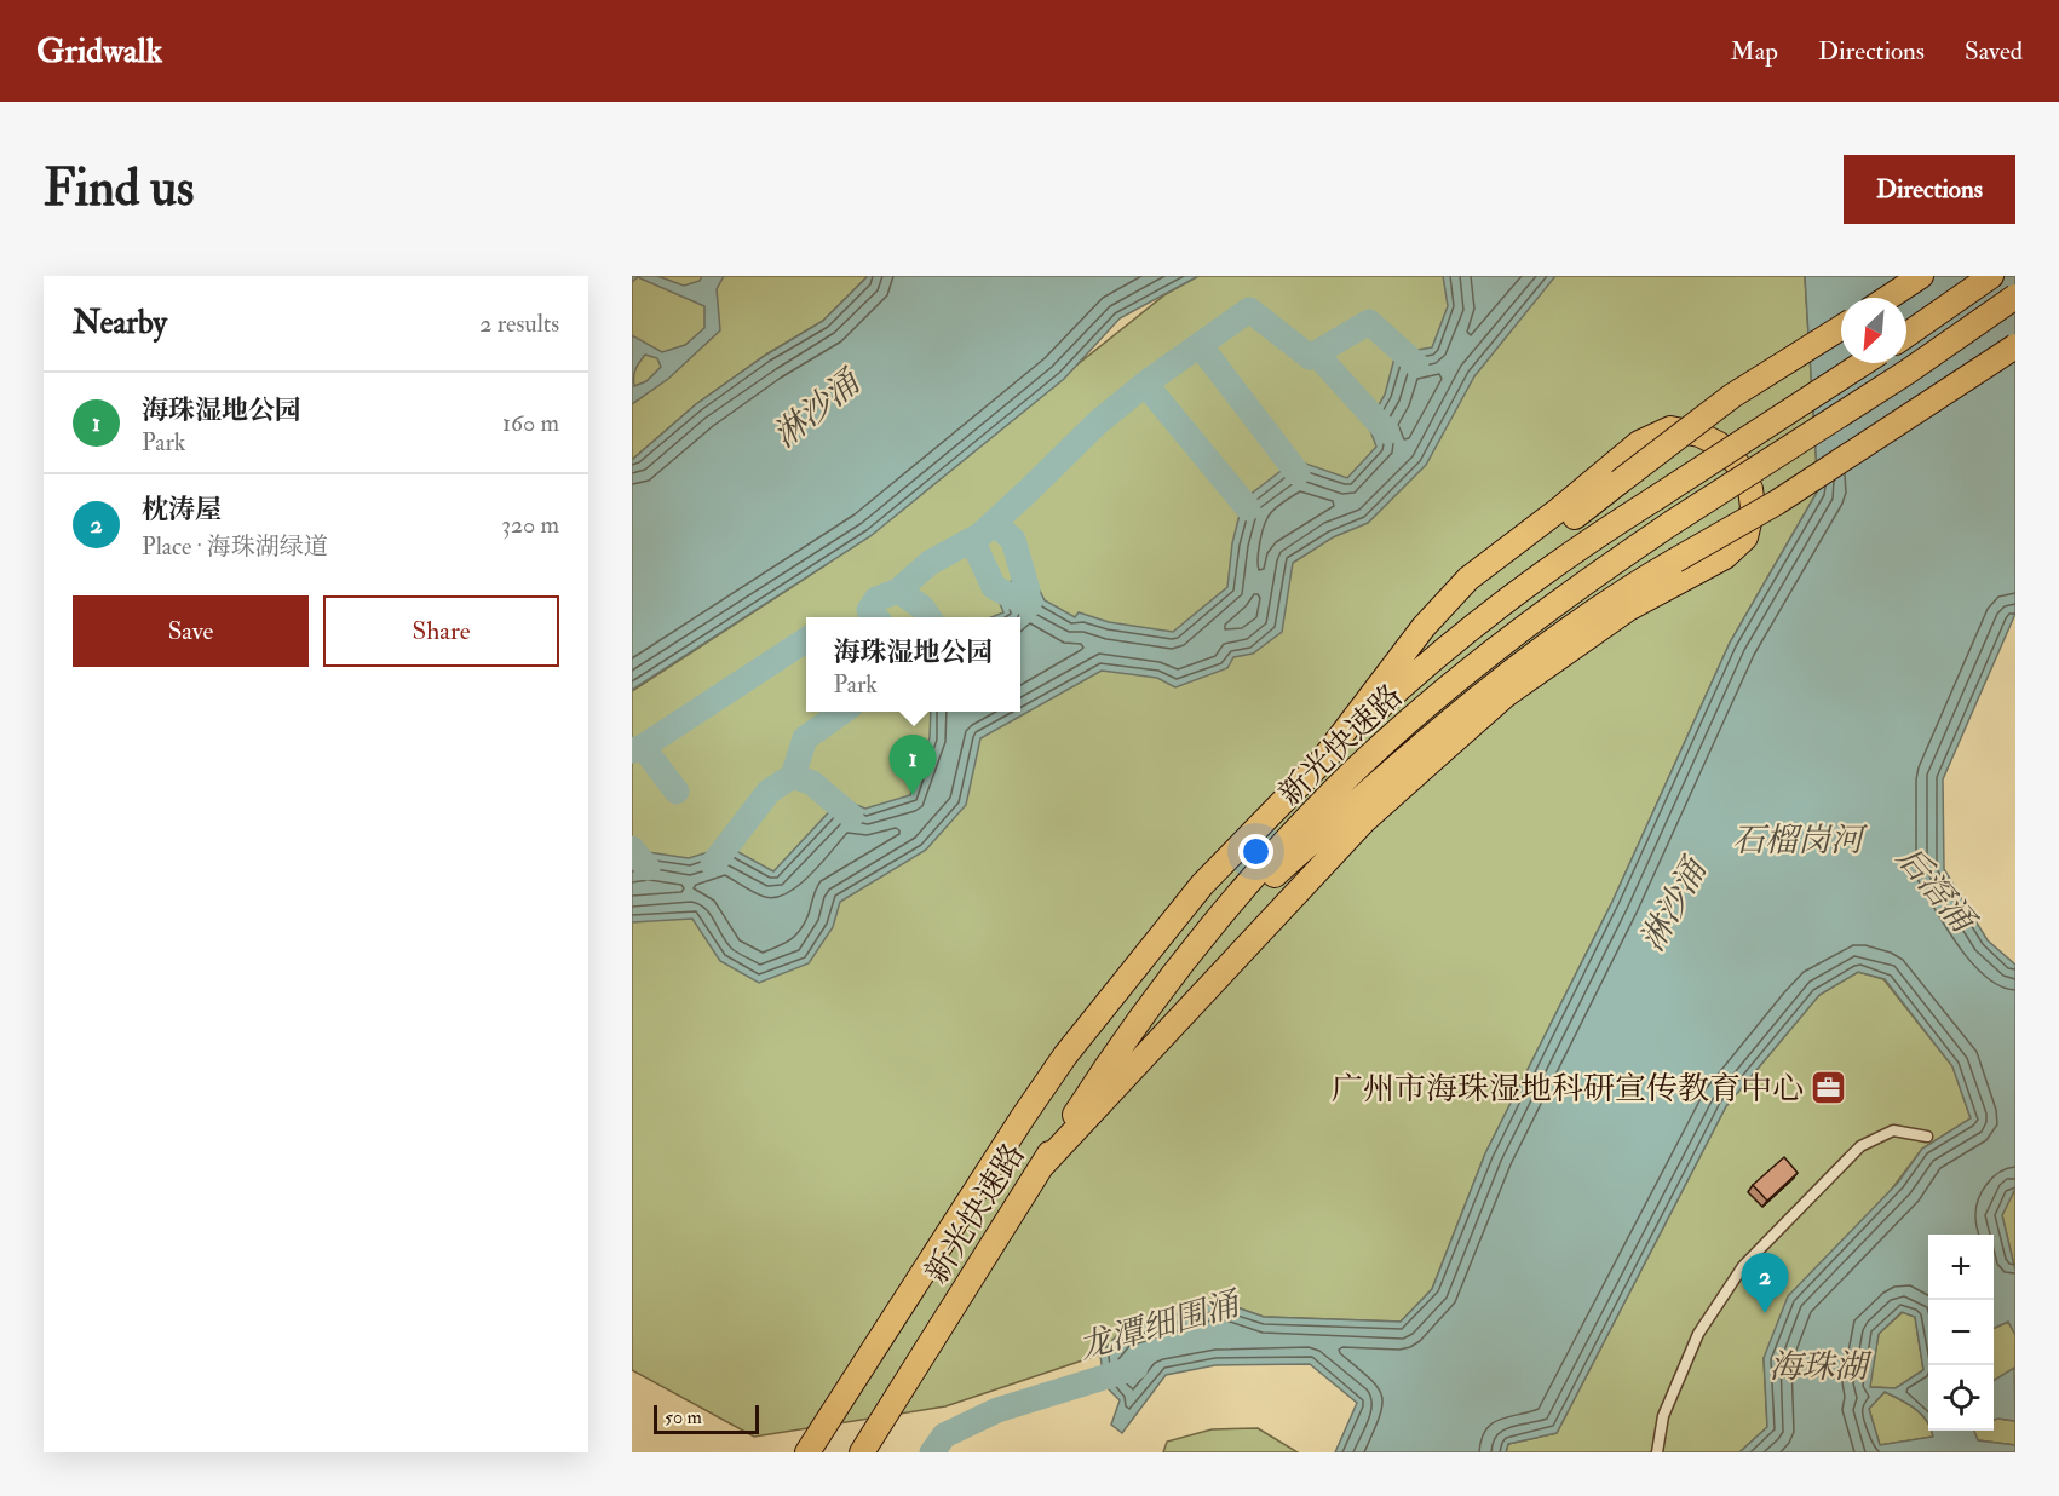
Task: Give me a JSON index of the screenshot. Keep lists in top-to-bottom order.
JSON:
{
  "streets": {
    "highway": ["新光快速路"]
  },
  "water": [
    "淋沙涌",
    "石榴岗河",
    "后滘涌",
    "龙潭细围涌",
    "海珠湖"
  ],
  "places": {
    "office": ["广州市海珠湿地科研宣传教育中心"]
  },
  "scale_bar": "50 m",
  "north": "bottom left",
  "page": {
    "header": "Gridwalk",
    "nav": ["Map", "Directions", "Saved"],
    "buttons": [
      "Directions",
      ["Save", "Share"]
    ],
    "title": "Find us",
    "heading": ["Nearby", "2 results"],
    "list": [
      {
        "mark": "1",
        "name": "海珠湿地公园",
        "note": "Park",
        "value": "160 m"
      },
      {
        "mark": "2",
        "name": "枕涛屋",
        "note": "Place · 海珠湖绿道",
        "value": "320 m"
      }
    ],
    "popup": ["海珠湿地公园", "Park"],
    "pins": ["1", "2"],
    "map_buttons": ["+", "−"],
    "scale": "50 m"
  }
}
